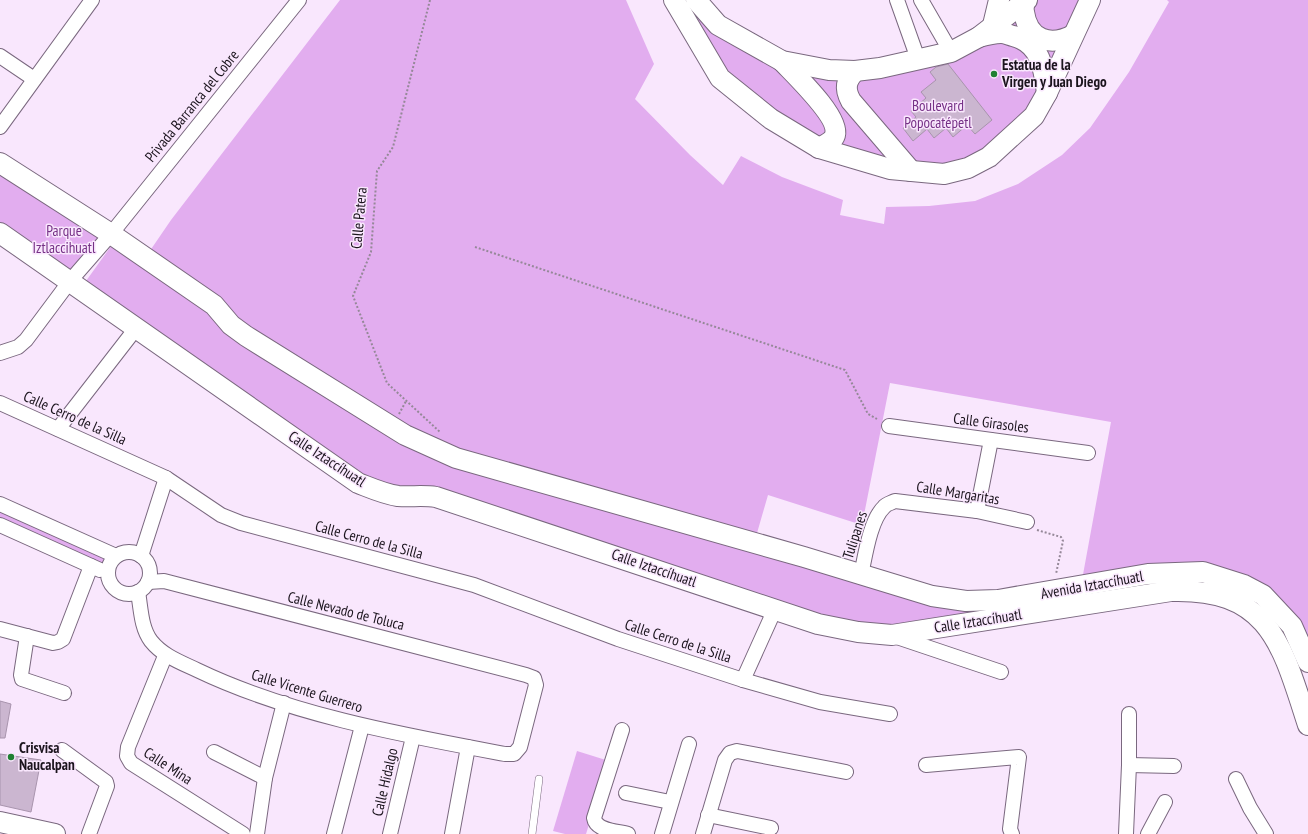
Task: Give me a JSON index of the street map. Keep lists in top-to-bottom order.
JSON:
{
  "streets": {
    "street": [
      "Privada Barranca del Cobre",
      "Calle Cerro de la Silla",
      "Calle Girasoles",
      "Calle Iztaccíhuatl",
      "Calle Margaritas",
      "Tulipanes",
      "Avenida Iztaccíhuatl",
      "Calle Nevado de Toluca",
      "Calle Vicente Guerrero",
      "Calle Mina",
      "Calle Hidalgo"
    ],
    "path": ["Calle Patera"]
  },
  "crossings": [
    ["Privada Barranca del Cobre", "Calle Iztaccíhuatl"],
    ["Privada Barranca del Cobre", "Avenida Iztaccíhuatl"],
    ["Calle Margaritas", "Tulipanes"],
    ["Tulipanes", "Avenida Iztaccíhuatl"],
    ["Calle Nevado de Toluca", "Calle Vicente Guerrero"],
    ["Calle Vicente Guerrero", "Calle Mina"],
    ["Calle Vicente Guerrero", "Calle Hidalgo"]
  ],
  "parks": ["Boulevard Popocatépetl", "Parque Iztlaccihuatl"],
  "places": ["Estatua de la Virgen y Juan Diego", "Crisvisa Naucalpan"]
}
